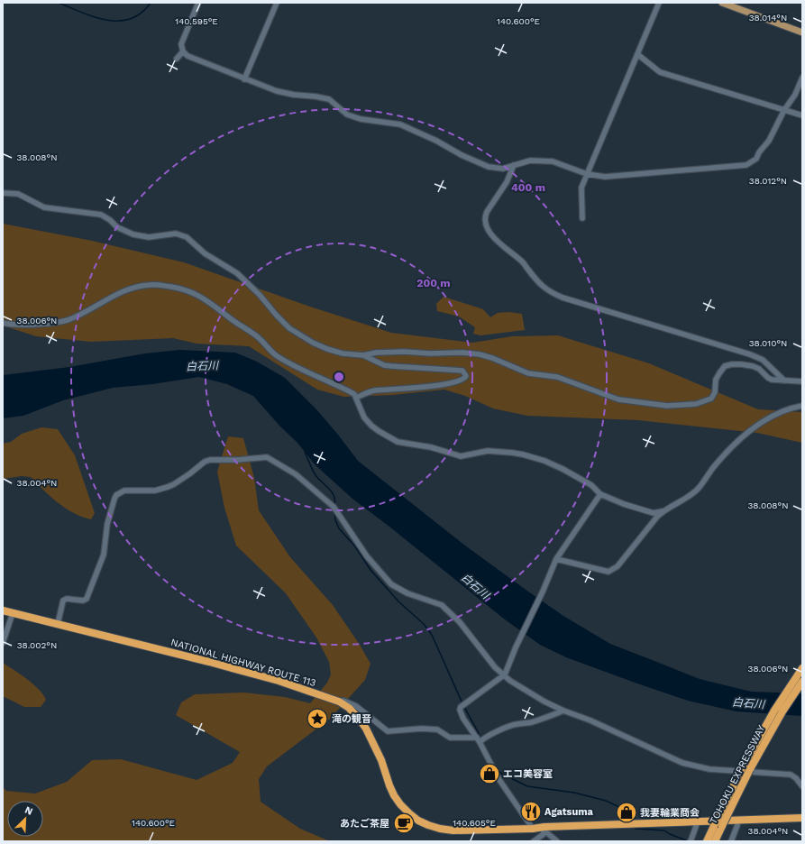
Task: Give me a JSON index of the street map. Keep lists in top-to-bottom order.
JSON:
{
  "streets": {
    "highway": ["NATIONAL HIGHWAY ROUTE 113", "TOHOKU EXPRESSWAY"]
  },
  "water": ["白石川"],
  "places": {
    "place": ["滝の観音"],
    "shop": ["エコ美容室", "我妻輪業商会"],
    "restaurant": ["Agatsuma"],
    "cafe": ["あたご茶屋"]
  },
  "north": "top right",
  "coordinates": [
    "38.014°N",
    "140.600°E",
    "140.595°E",
    "38.008°N",
    "38.012°N",
    "38.006°N",
    "38.010°N",
    "38.004°N",
    "38.002°N",
    "140.605°E"
  ],
  "rings": ["400 m", "200 m"]
}
